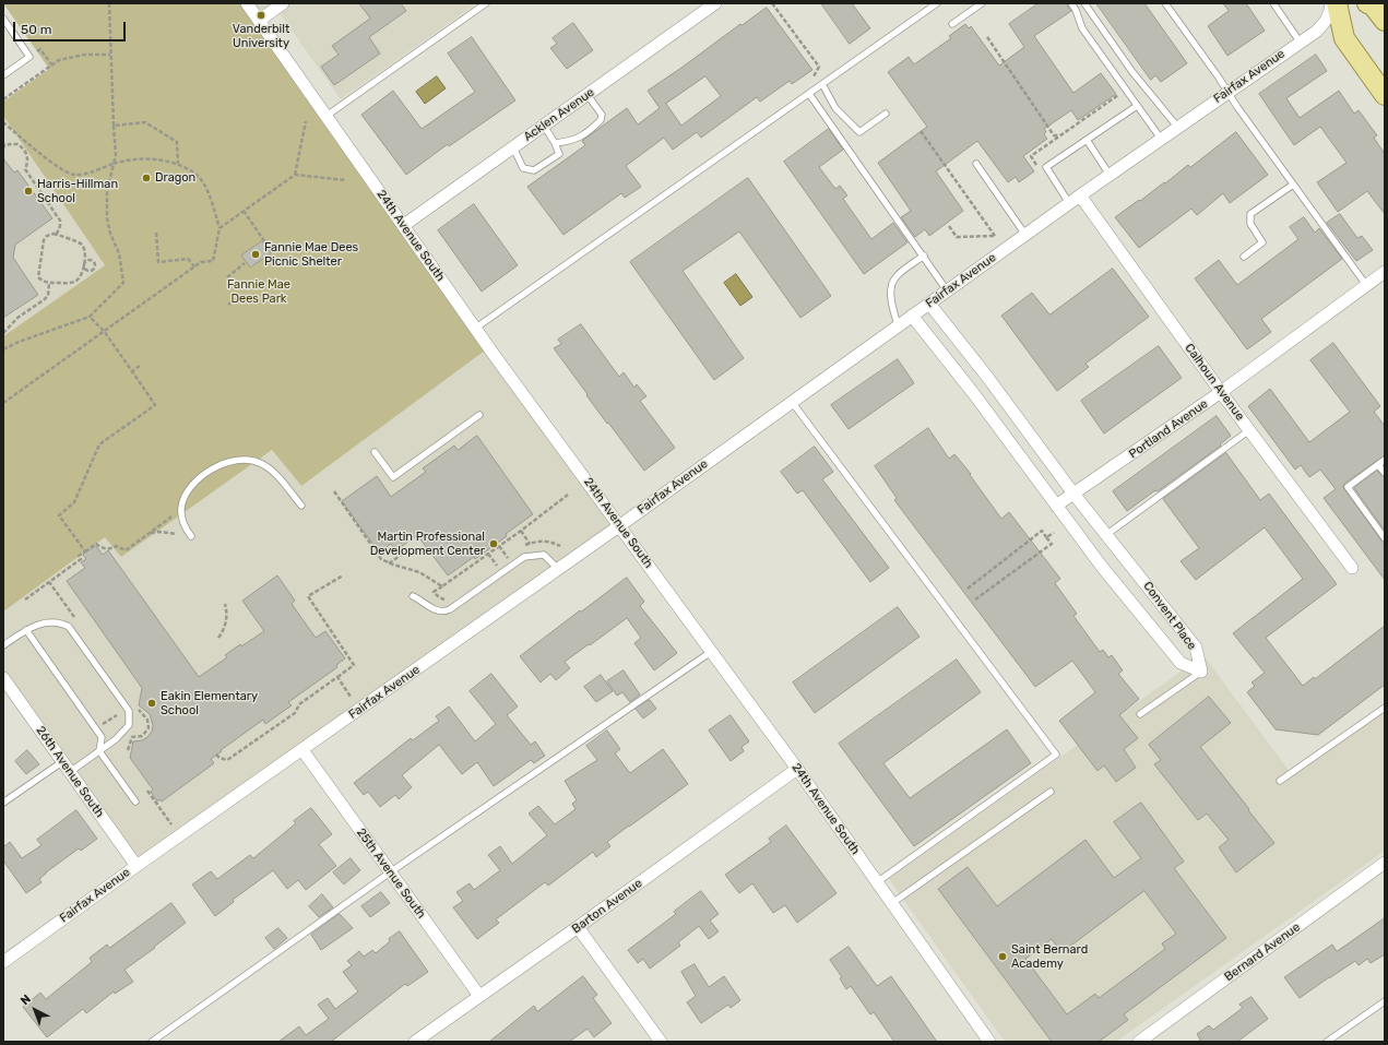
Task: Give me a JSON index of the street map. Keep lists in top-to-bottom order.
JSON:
{
  "streets": {
    "street": [
      "Fairfax Avenue",
      "Acklen Avenue",
      "24th Avenue South",
      "Calhoun Avenue",
      "Portland Avenue",
      "Convent Place",
      "26th Avenue South",
      "25th Avenue South",
      "Barton Avenue",
      "Bernard Avenue"
    ]
  },
  "crossings": [
    ["Fairfax Avenue", "24th Avenue South"],
    ["Fairfax Avenue", "Calhoun Avenue"],
    ["Fairfax Avenue", "Convent Place"],
    ["Fairfax Avenue", "26th Avenue South"],
    ["Fairfax Avenue", "25th Avenue South"],
    ["Acklen Avenue", "24th Avenue South"],
    ["24th Avenue South", "Barton Avenue"],
    ["Calhoun Avenue", "Portland Avenue"],
    ["Portland Avenue", "Convent Place"],
    ["25th Avenue South", "Barton Avenue"]
  ],
  "parks": ["Fannie Mae Dees Park"],
  "places": [
    "Vanderbilt University",
    "Dragon",
    "Harris-Hillman School",
    "Fannie Mae Dees Picnic Shelter",
    "Martin Professional Development Center",
    "Eakin Elementary School",
    "Saint Bernard Academy"
  ],
  "scale_bar": "50 m",
  "north": "top left"
}
